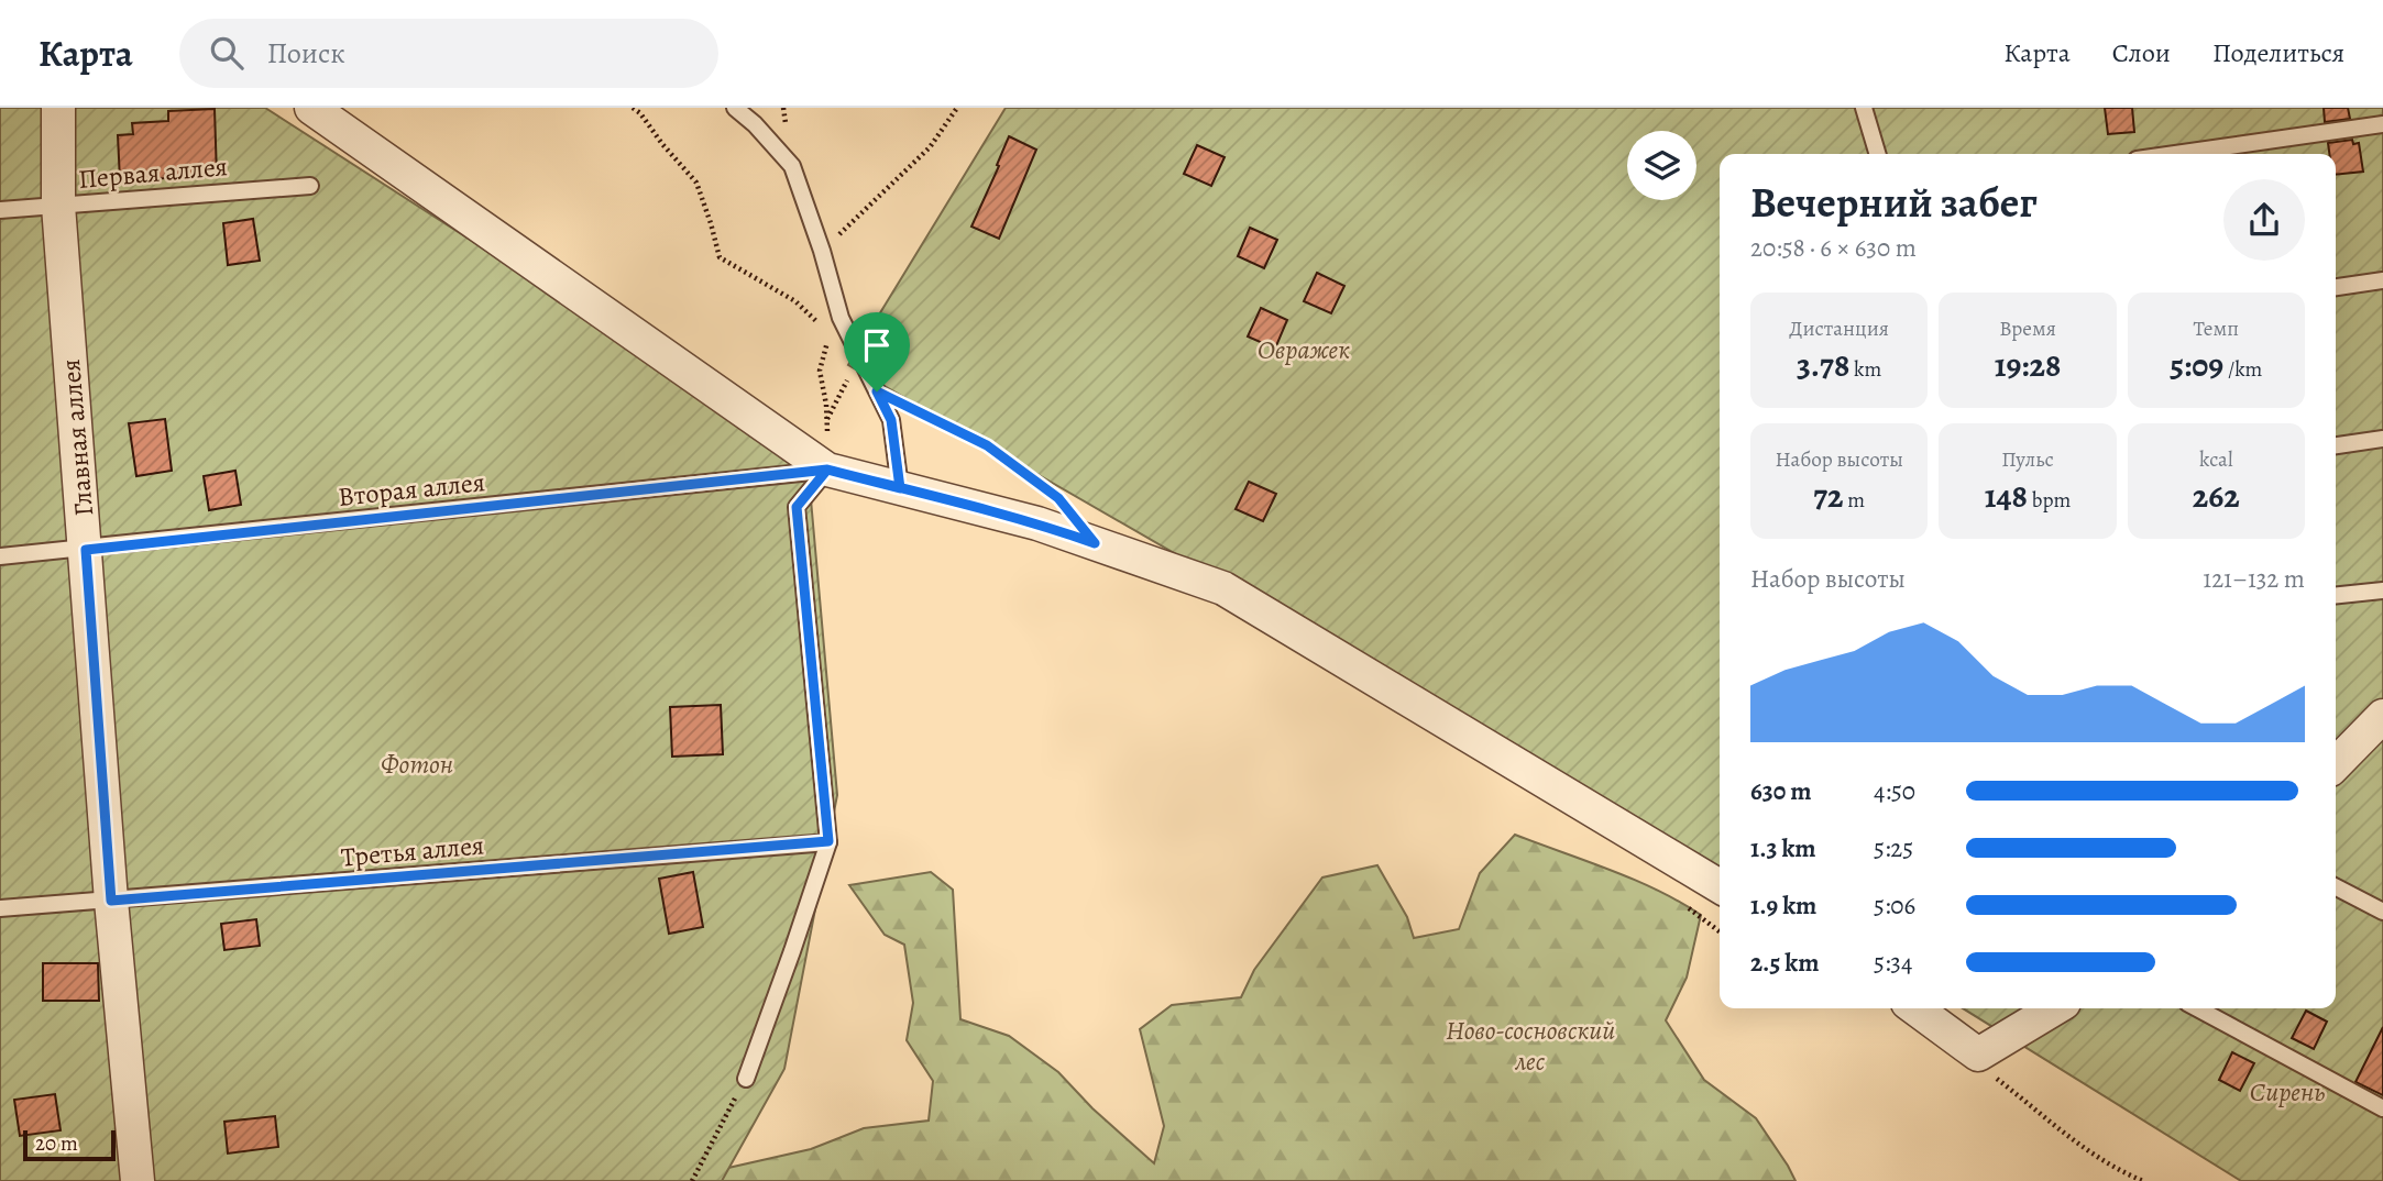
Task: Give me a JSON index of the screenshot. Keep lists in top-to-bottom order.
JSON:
{
  "streets": {
    "street": ["Главная аллея"],
    "lane": ["Первая аллея", "Вторая аллея", "Третья аллея"]
  },
  "crossings": [
    ["Первая аллея", "Главная аллея"],
    ["Главная аллея", "Вторая аллея"],
    ["Главная аллея", "Третья аллея"]
  ],
  "parks": [
    "Овражек",
    "Фотон",
    "Ново-сосновский лес",
    "Сирень"
  ],
  "scale_bar": "20 m",
  "page": {
    "header": "Карта",
    "search": "Поиск",
    "nav": ["Карта", "Слои", "Поделиться"],
    "heading": ["Вечерний забег", "20:58 · 6 × 630 m"],
    "stats": [
      ["Дистанция", "3.78 km"],
      ["Время", "19:28"],
      ["Темп", "5:09 /km"],
      ["Набор высоты", "72 m"],
      ["Пульс", "148 bpm"],
      ["kcal", "262"]
    ],
    "chart": ["Набор высоты", "121–132 m"],
    "list": [
      {
        "name": "630 m",
        "note": "4:50"
      },
      {
        "name": "1.3 km",
        "note": "5:25"
      },
      {
        "name": "1.9 km",
        "note": "5:06"
      },
      {
        "name": "2.5 km",
        "note": "5:34"
      }
    ],
    "scale": "20 m"
  }
}
